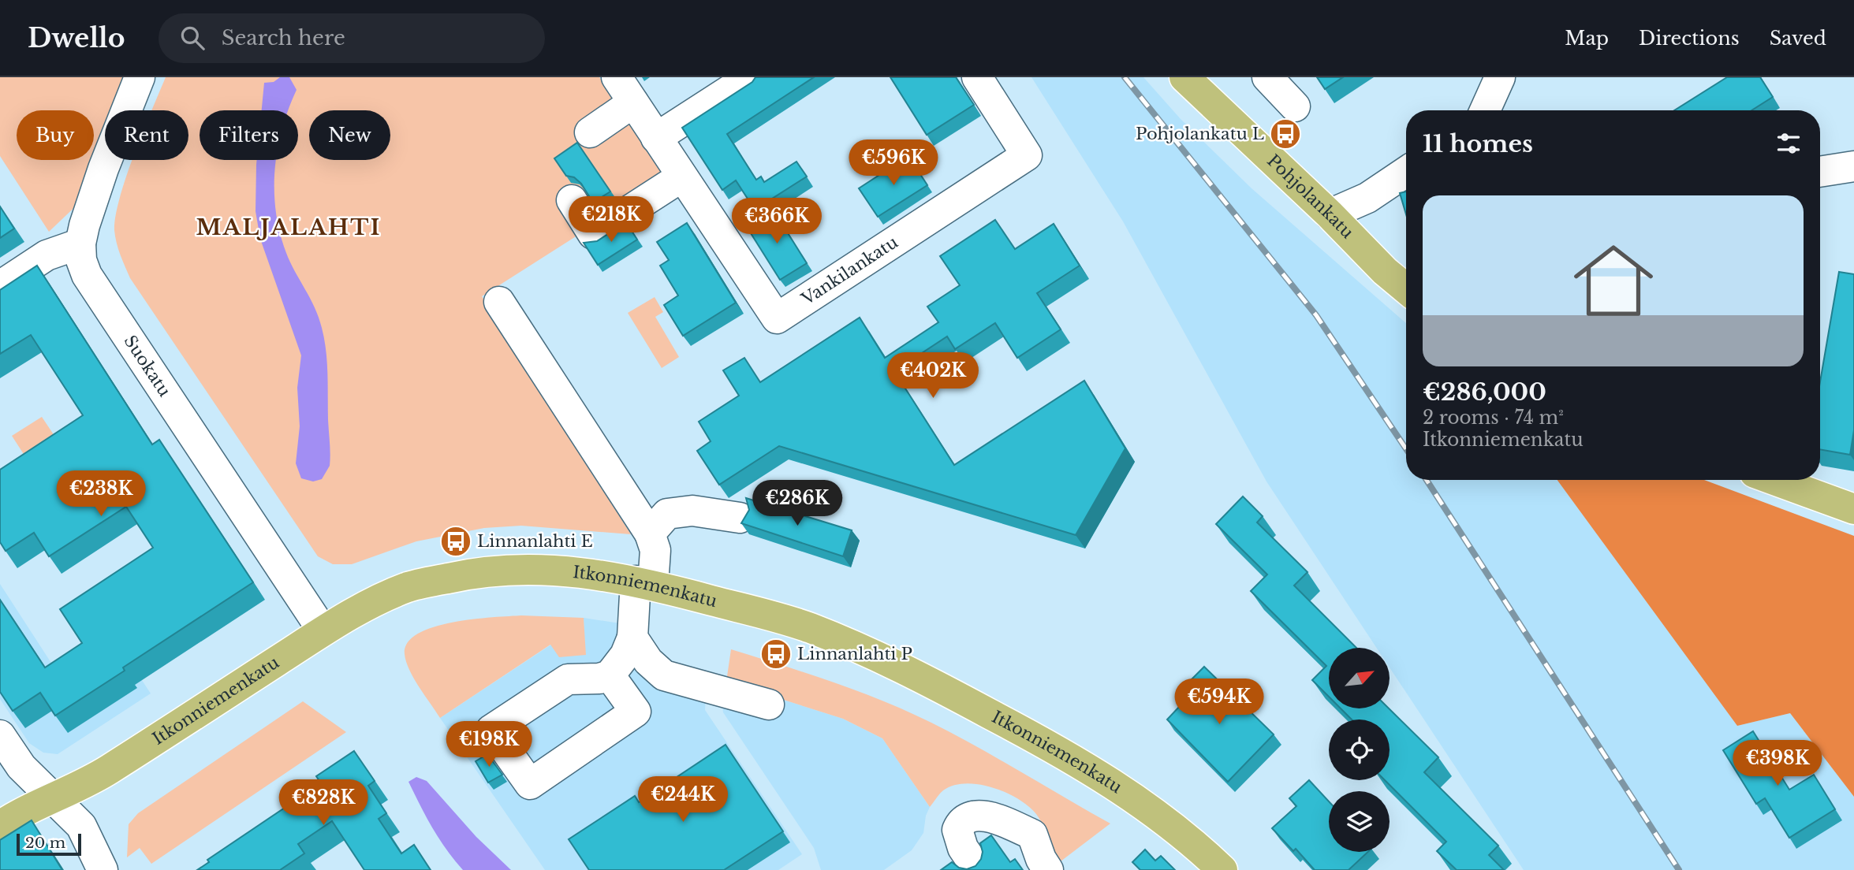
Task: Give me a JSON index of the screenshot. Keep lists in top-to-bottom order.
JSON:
{
  "streets": {
    "main road": ["Pohjolankatu", "Itkonniemenkatu"],
    "street": ["Vankilankatu", "Suokatu"]
  },
  "crossings": [
    ["Suokatu", "Itkonniemenkatu"]
  ],
  "districts": ["MALJALAHTI"],
  "places": {
    "bus stop": ["Pohjolankatu L", "Linnanlahti E", "Linnanlahti P"]
  },
  "scale_bar": "20 m",
  "north": "top right",
  "page": {
    "header": "Dwello",
    "search": "Search here",
    "nav": ["Map", "Directions", "Saved"],
    "chip": [
      "Buy",
      "Rent",
      "Filters",
      "New"
    ],
    "heading": "11 homes",
    "price": [
      "€596K",
      "€218K",
      "€366K",
      "€402K",
      "€238K",
      "€286K",
      "€594K",
      "€198K",
      "€398K",
      "€244K",
      "€828K"
    ],
    "list": [
      {
        "name": "€286,000",
        "note": "2 rooms · 74 m² · Itkonniemenkatu"
      }
    ],
    "scale": "20 m"
  }
}
